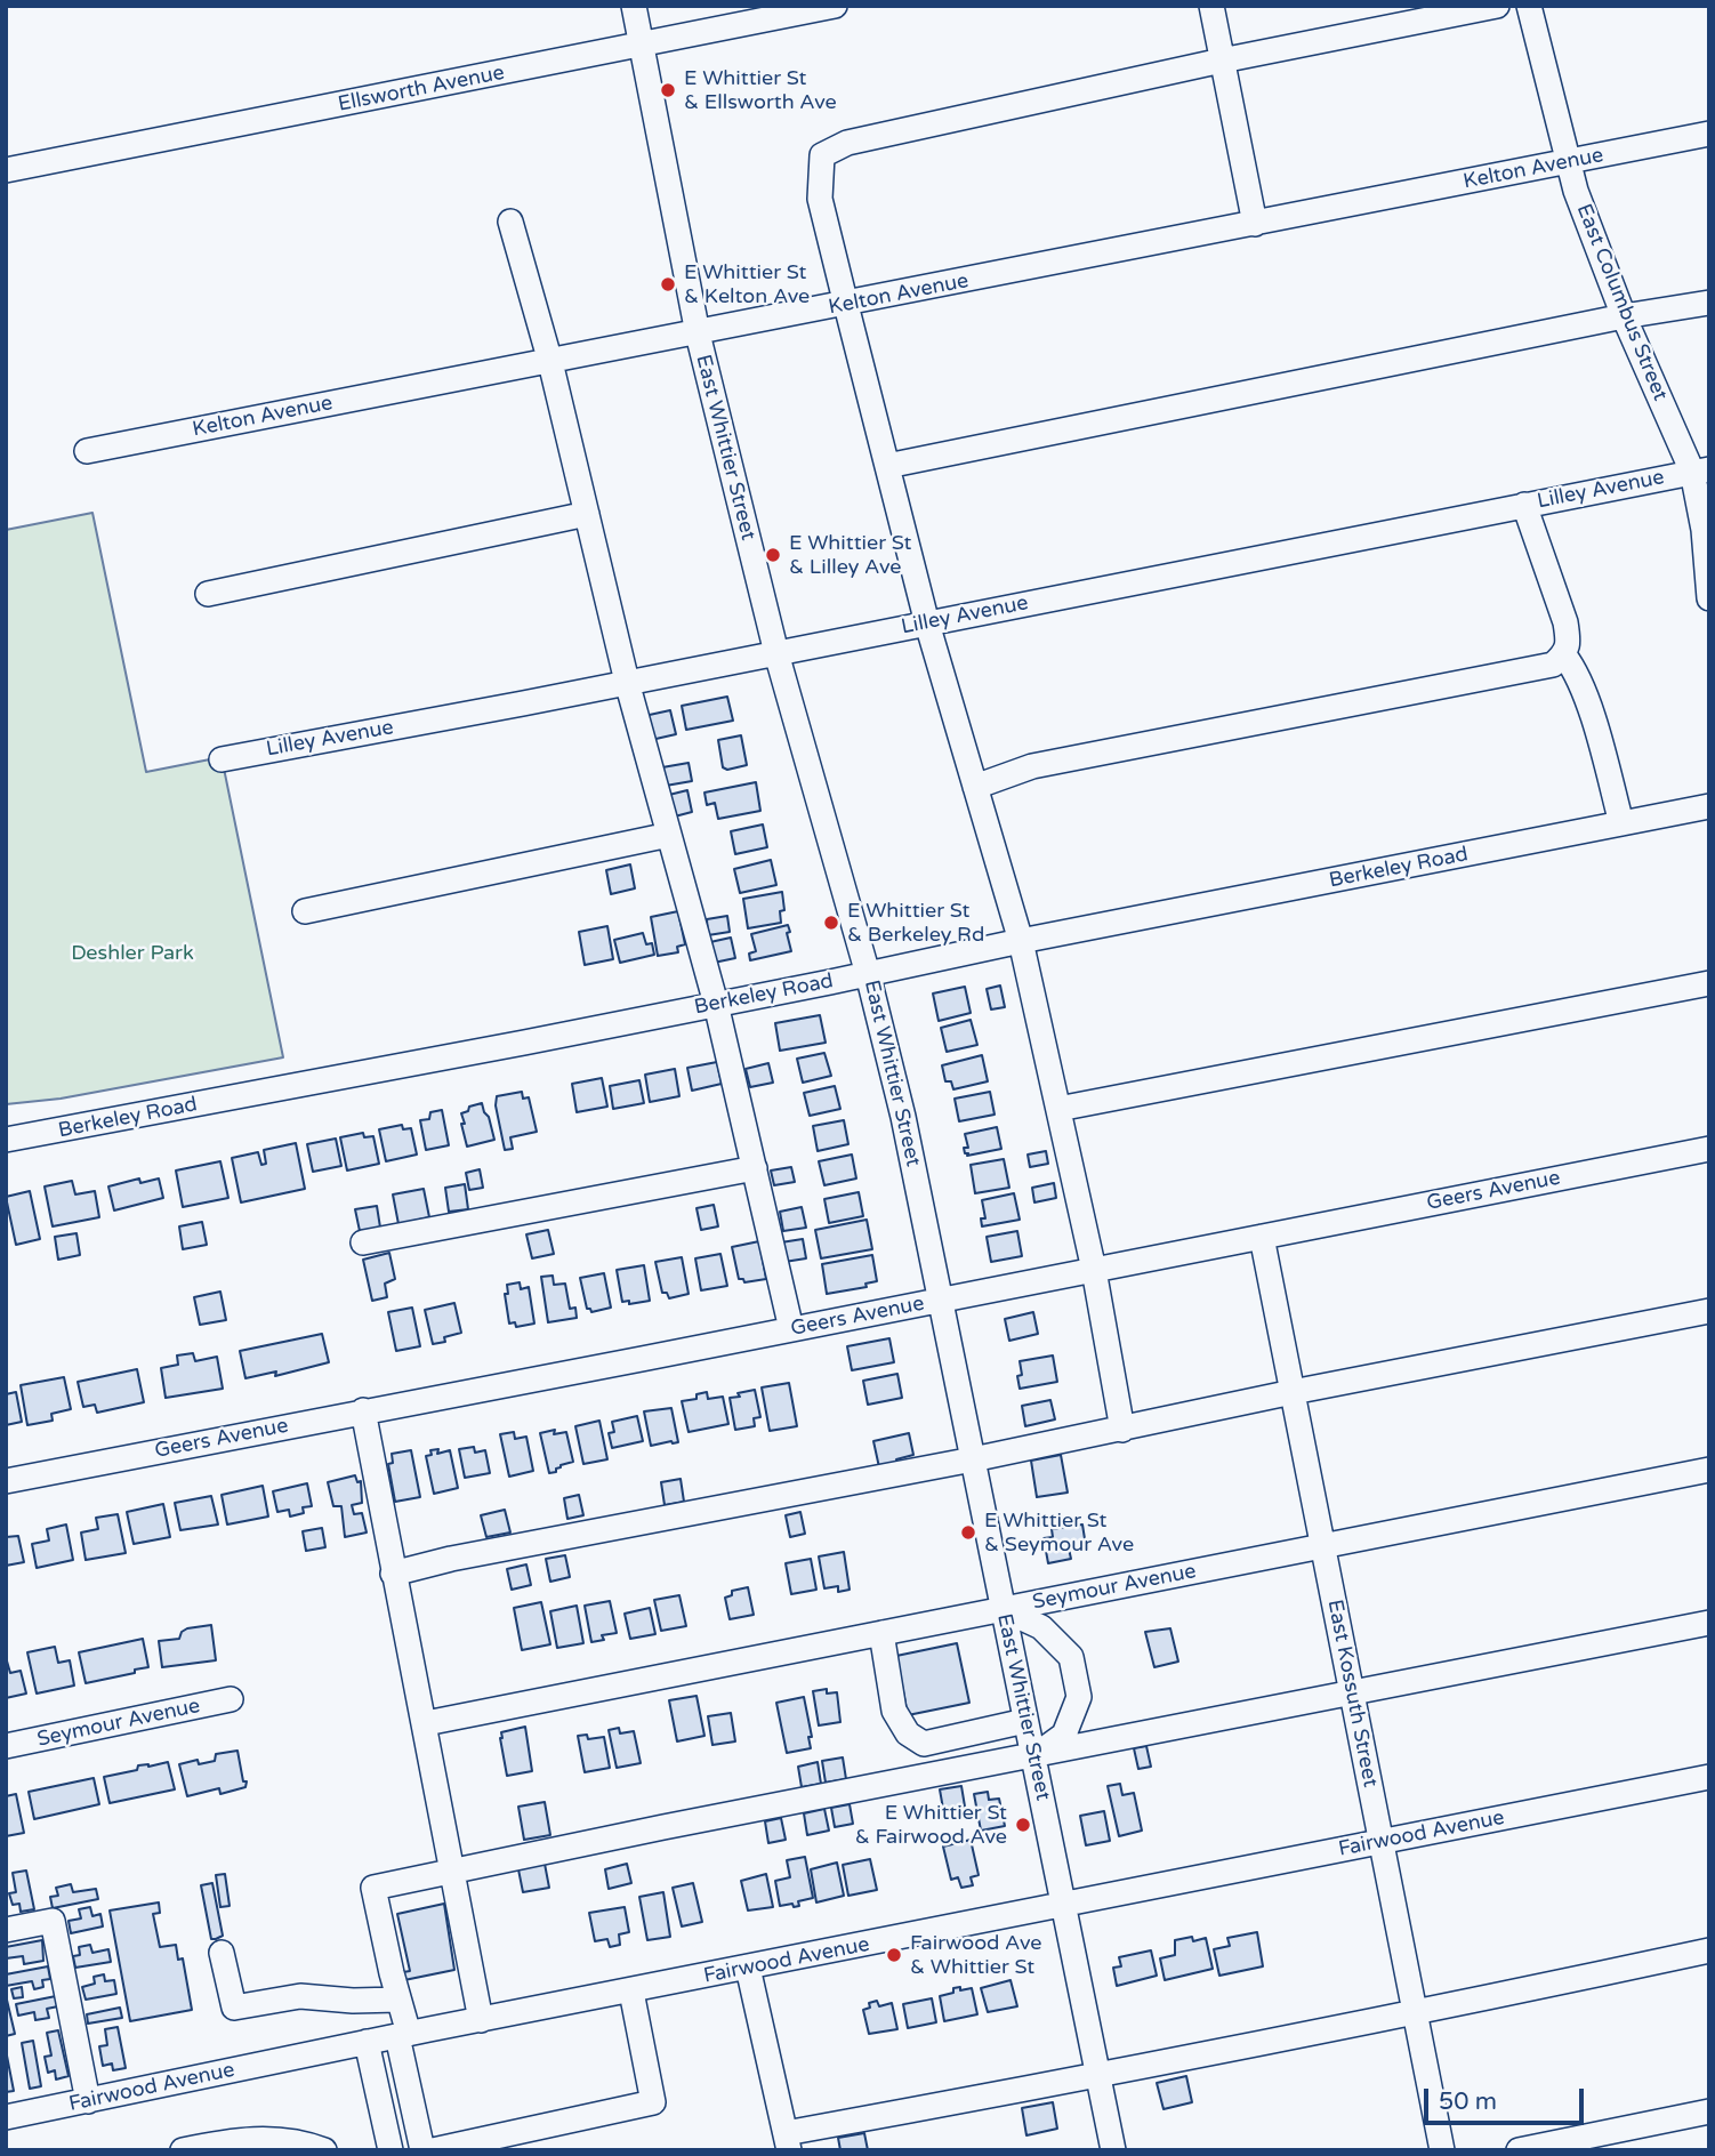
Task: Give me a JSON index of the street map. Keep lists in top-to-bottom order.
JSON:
{
  "streets": {
    "street": [
      "Ellsworth Avenue",
      "Kelton Avenue",
      "East Columbus Street",
      "East Whittier Street",
      "Lilley Avenue",
      "Berkeley Road",
      "Geers Avenue",
      "Seymour Avenue",
      "East Kossuth Street",
      "Fairwood Avenue"
    ]
  },
  "crossings": [
    ["Ellsworth Avenue", "East Whittier Street"],
    ["Kelton Avenue", "East Columbus Street"],
    ["Kelton Avenue", "East Whittier Street"],
    ["East Columbus Street", "Lilley Avenue"],
    ["East Whittier Street", "Lilley Avenue"],
    ["East Whittier Street", "Berkeley Road"],
    ["East Whittier Street", "Geers Avenue"],
    ["East Whittier Street", "Seymour Avenue"],
    ["East Whittier Street", "Fairwood Avenue"],
    ["Geers Avenue", "East Kossuth Street"],
    ["Seymour Avenue", "East Kossuth Street"],
    ["East Kossuth Street", "Fairwood Avenue"]
  ],
  "parks": ["Deshler Park"],
  "places": [
    "E Whittier St & Ellsworth Ave",
    "E Whittier St & Kelton Ave",
    "E Whittier St & Lilley Ave",
    "E Whittier St & Berkeley Rd",
    "E Whittier St & Seymour Ave",
    "E Whittier St & Fairwood Ave",
    "Fairwood Ave & Whittier St"
  ],
  "scale_bar": "50 m"
}
